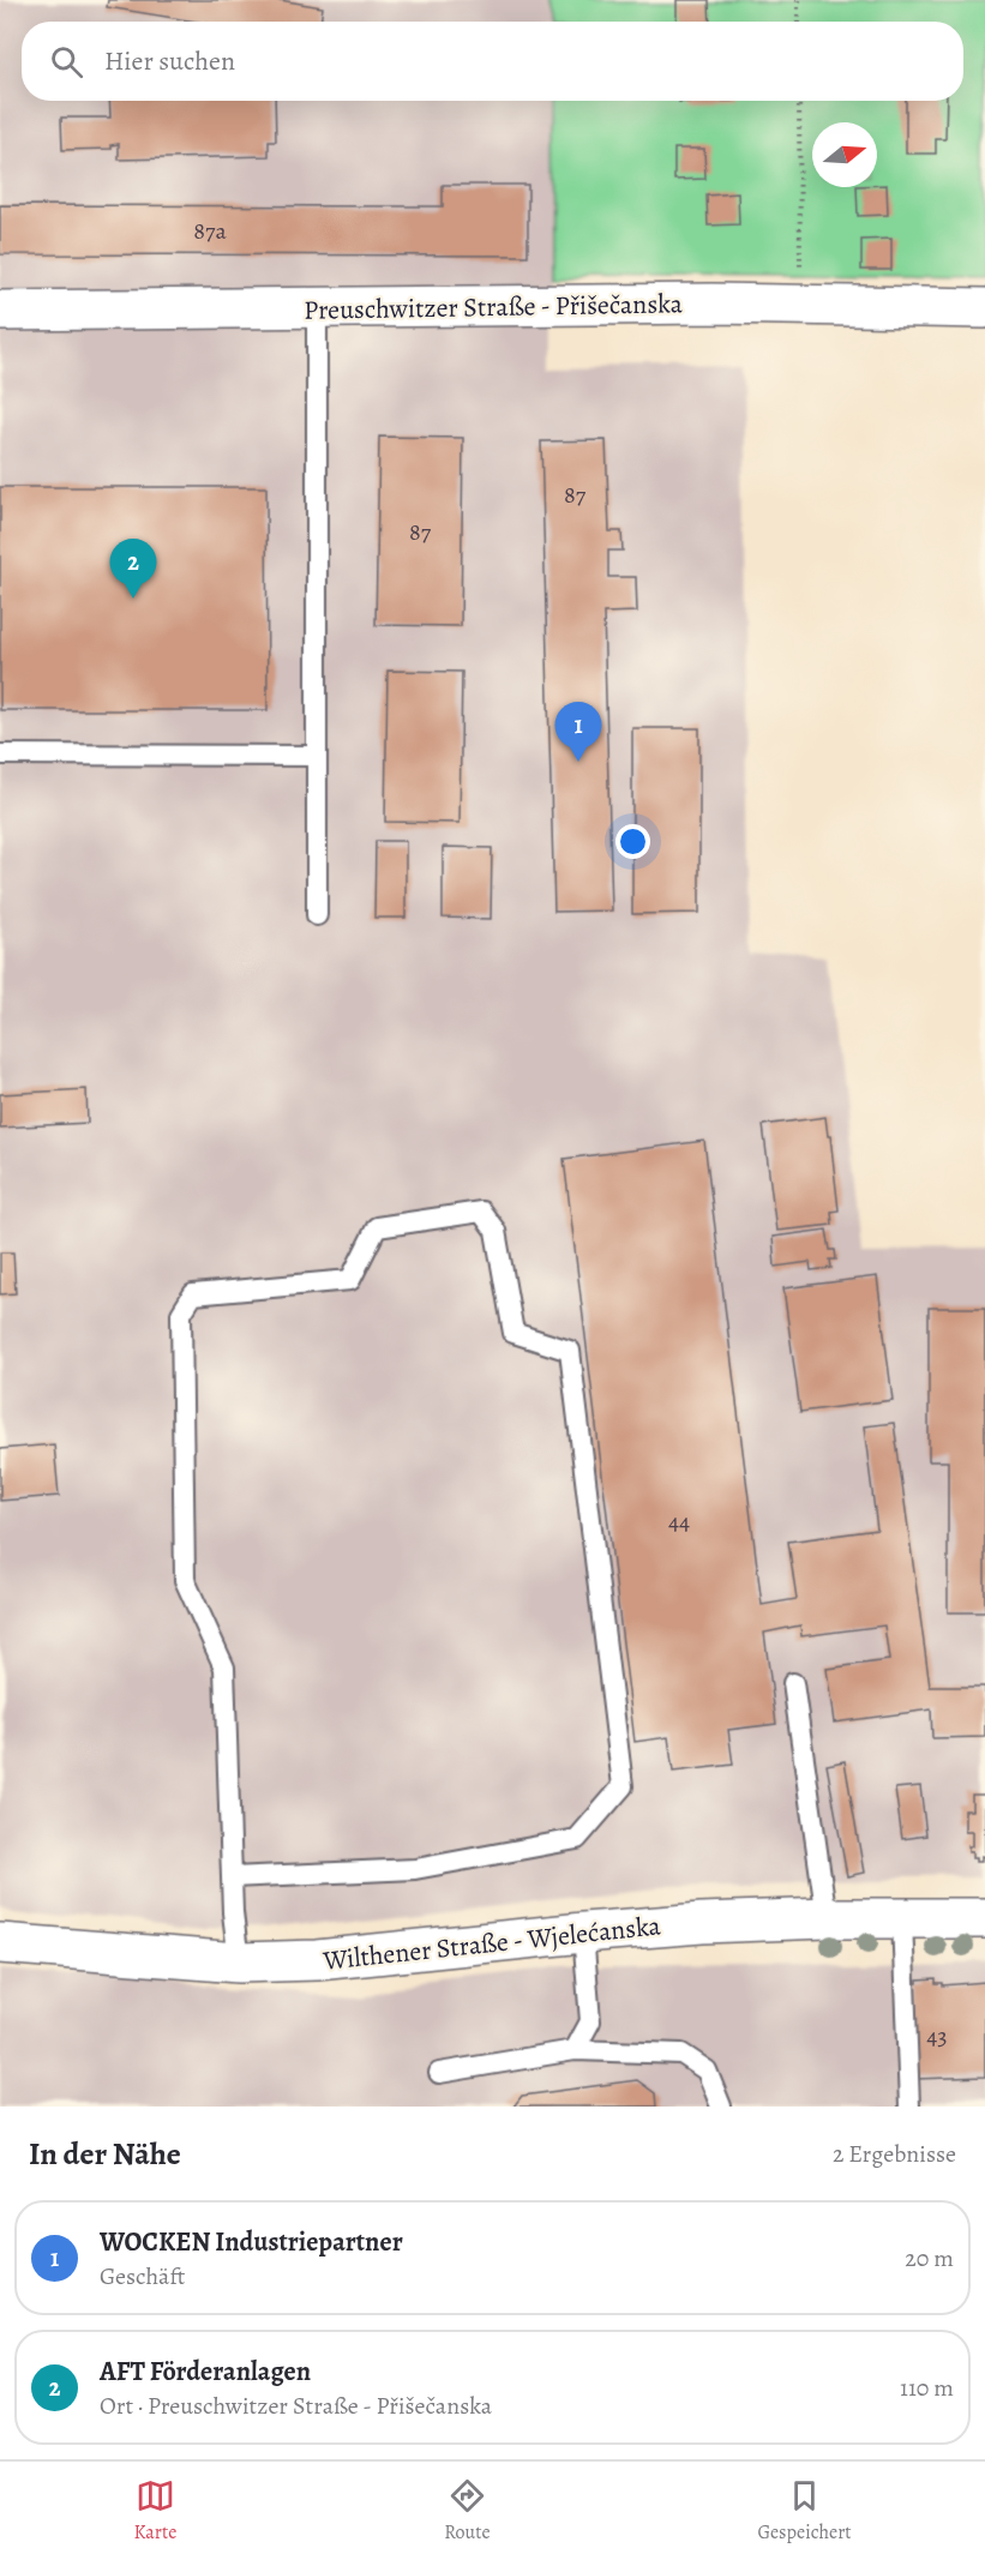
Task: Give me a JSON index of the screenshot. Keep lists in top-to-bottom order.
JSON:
{
  "streets": {
    "main road": ["Preuschwitzer Straße - Přišečanska", "Wilthener Straße - Wjelećanska"]
  },
  "house_numbers": [
    "87a",
    "87",
    "87",
    "44",
    "43"
  ],
  "north": "right",
  "page": {
    "search": "Hier suchen",
    "pins": ["2", "1"],
    "heading": ["In der Nähe", "2 Ergebnisse"],
    "list": [
      {
        "mark": "1",
        "name": "WOCKEN Industriepartner",
        "note": "Geschäft",
        "value": "20 m"
      },
      {
        "mark": "2",
        "name": "AFT Förderanlagen",
        "note": "Ort · Preuschwitzer Straße - Přišečanska",
        "value": "110 m"
      }
    ],
    "nav": ["Karte", "Route", "Gespeichert"]
  }
}
